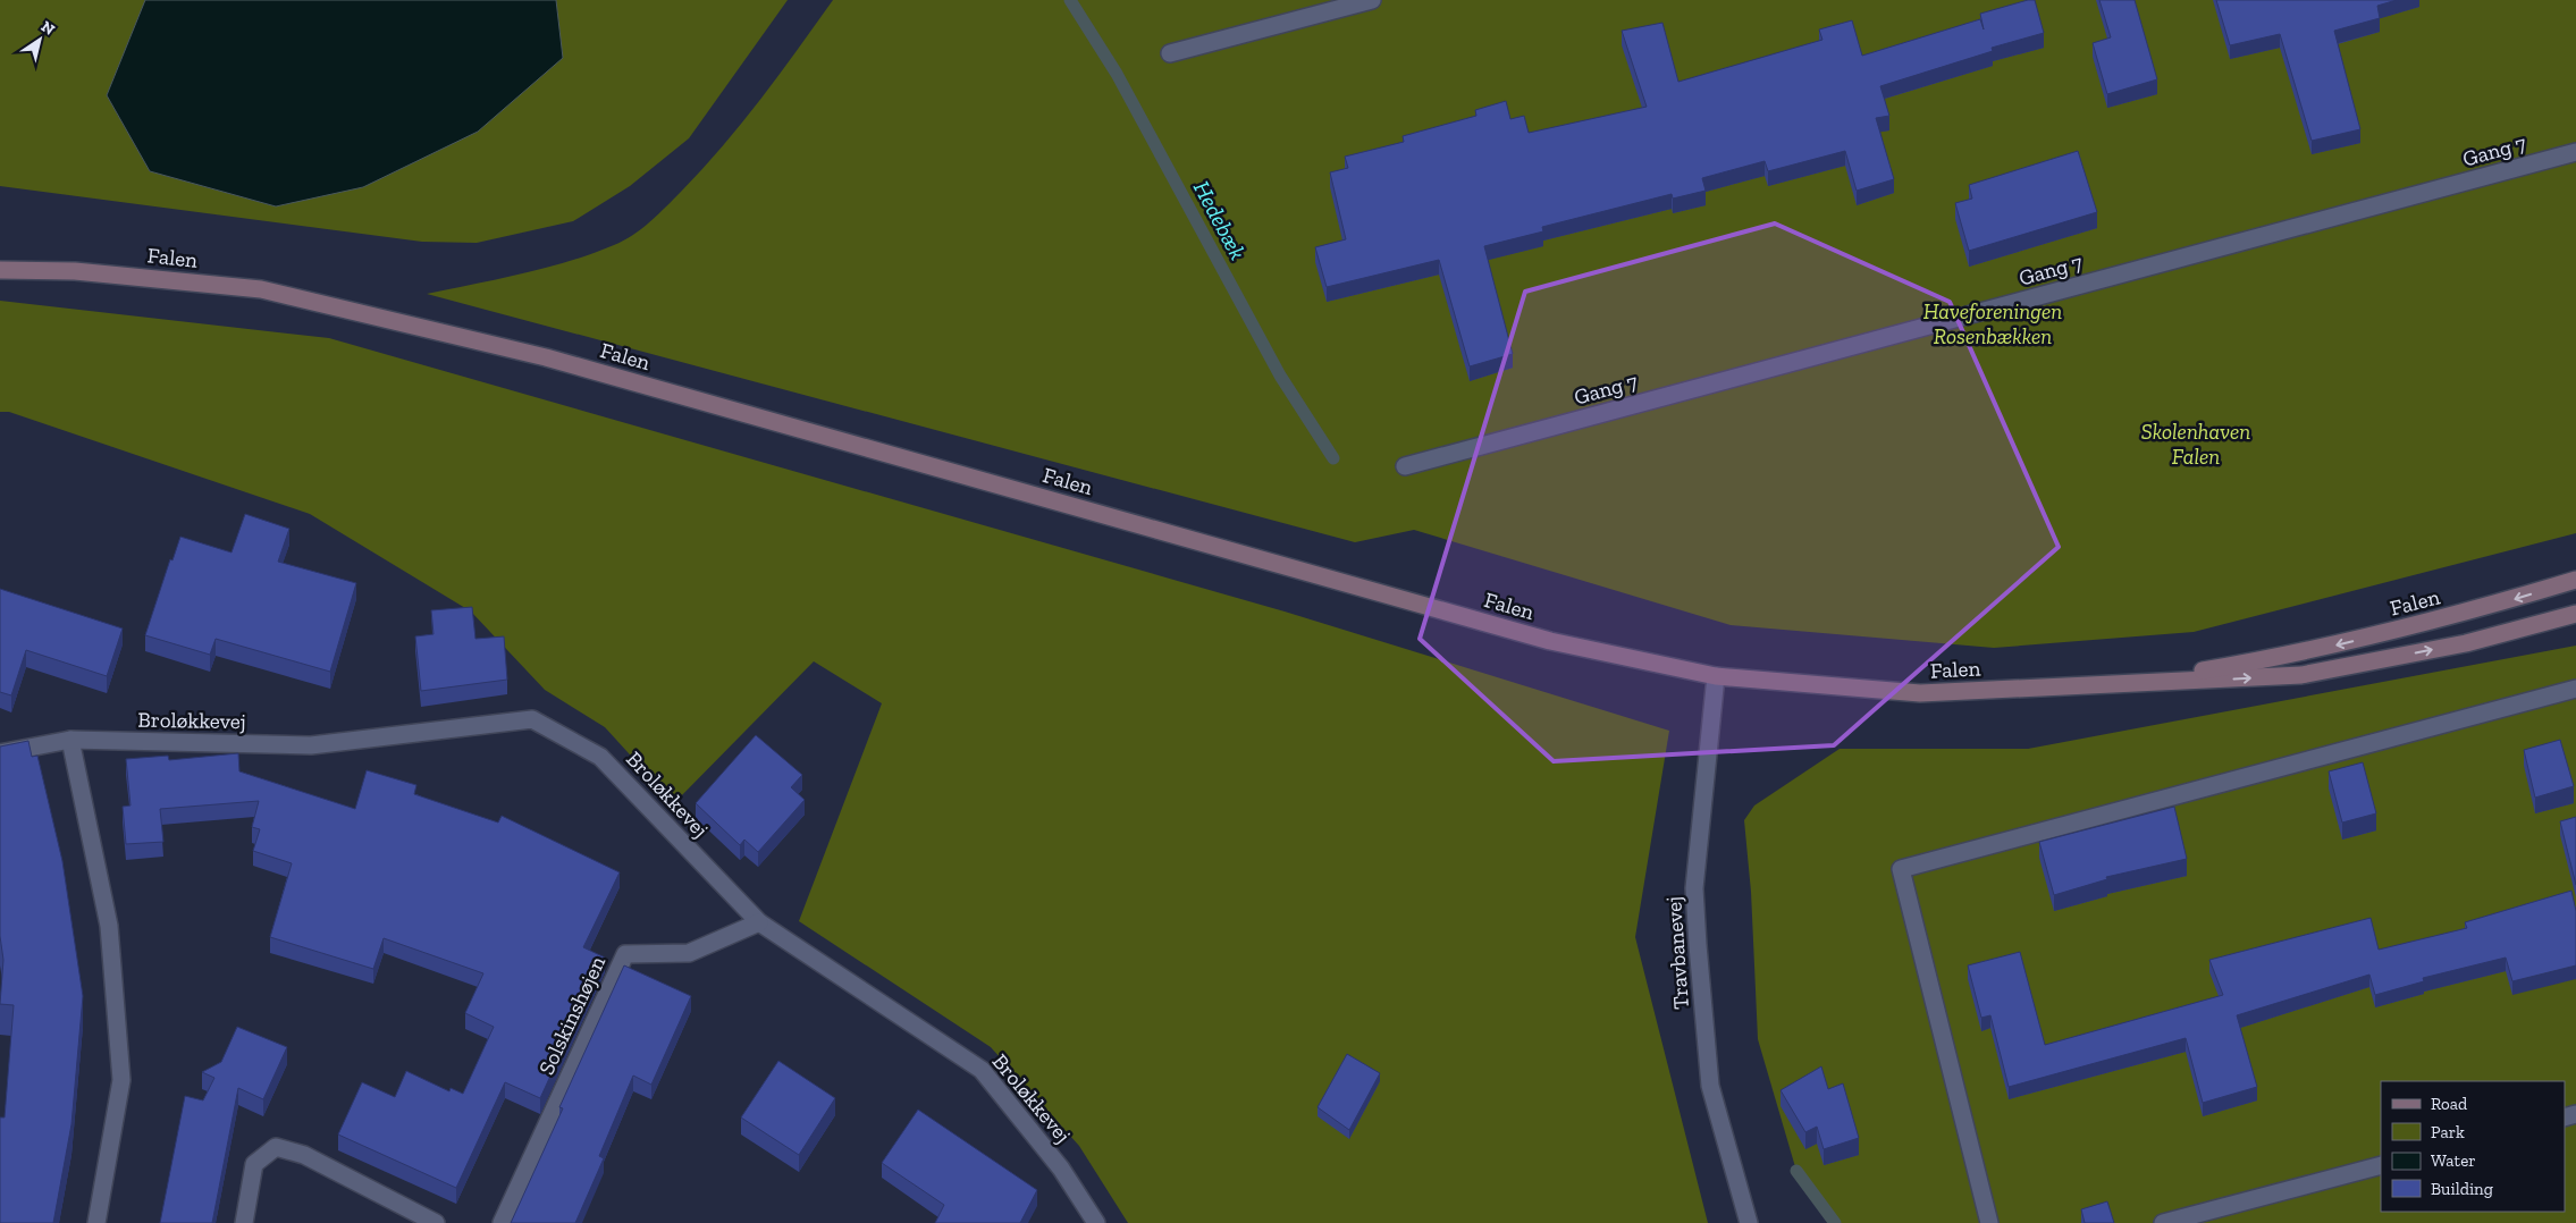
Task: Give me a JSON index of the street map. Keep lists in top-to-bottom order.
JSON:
{
  "streets": {
    "street": [
      "Gang 7",
      "Falen",
      "Broløkkevej",
      "Travbanevej",
      "Solskinshøjen"
    ]
  },
  "crossings": [
    ["Falen", "Travbanevej"],
    ["Broløkkevej", "Solskinshøjen"]
  ],
  "water": ["Hedebæk"],
  "parks": ["Haveforeningen Rosenbækken", "Skolenhaven Falen"],
  "legend": [
    "Road",
    "Park",
    "Water",
    "Building"
  ],
  "north": "top right"
}
